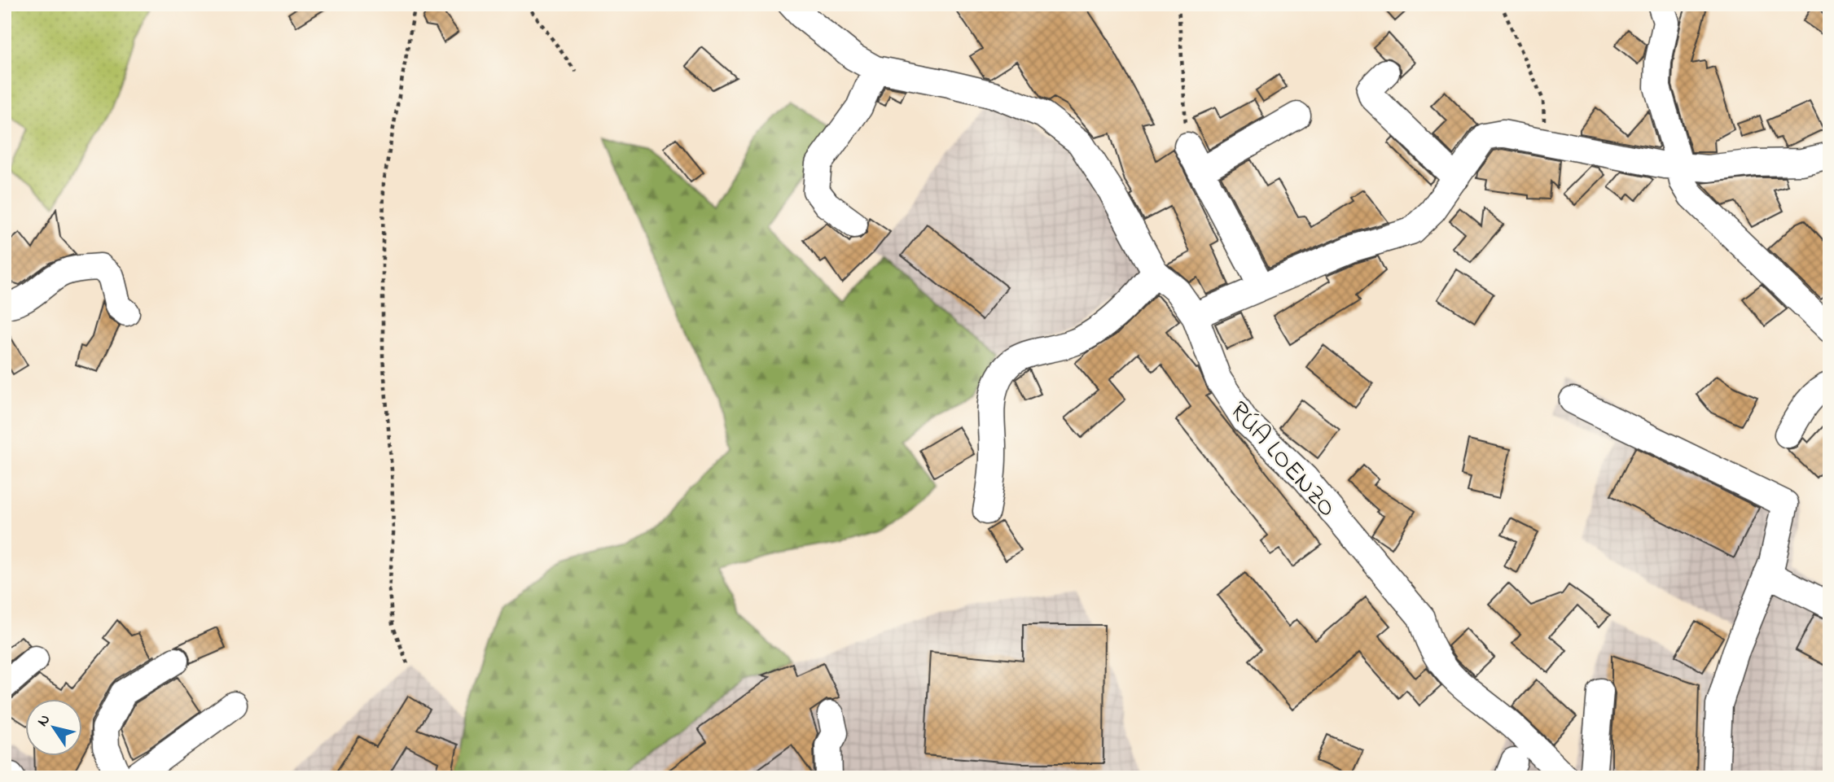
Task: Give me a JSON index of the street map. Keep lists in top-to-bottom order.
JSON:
{
  "streets": {
    "street": ["RÚA LOENZO"]
  },
  "north": "top left"
}
